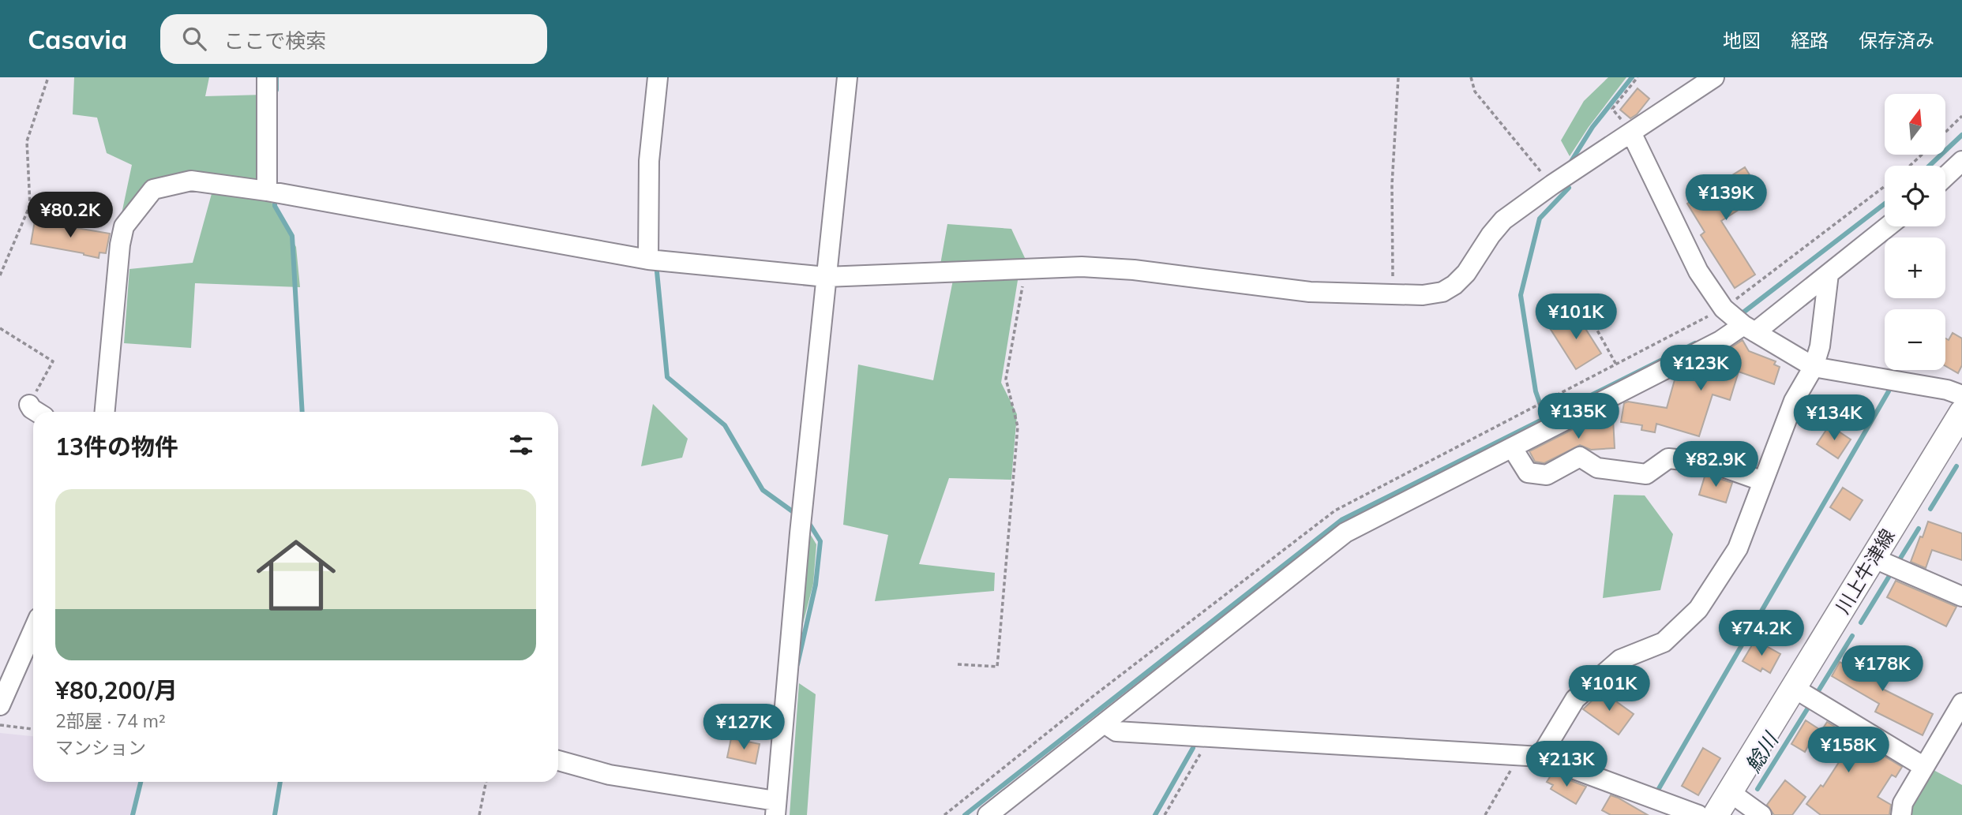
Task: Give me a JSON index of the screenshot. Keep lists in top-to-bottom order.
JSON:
{
  "streets": {
    "main road": ["川上牛津線"]
  },
  "water": ["鯰川"],
  "north": "top",
  "page": {
    "header": "Casavia",
    "search": "ここで検索",
    "nav": ["地図", "経路", "保存済み"],
    "map_buttons": ["+", "−"],
    "price": [
      "¥139K",
      "¥80.2K",
      "¥101K",
      "¥123K",
      "¥135K",
      "¥134K",
      "¥82.9K",
      "¥74.2K",
      "¥178K",
      "¥101K",
      "¥127K",
      "¥158K",
      "¥213K"
    ],
    "heading": "13件の物件",
    "list": [
      {
        "name": "¥80,200/月",
        "note": "2部屋 · 74 m² · マンション"
      }
    ]
  }
}
